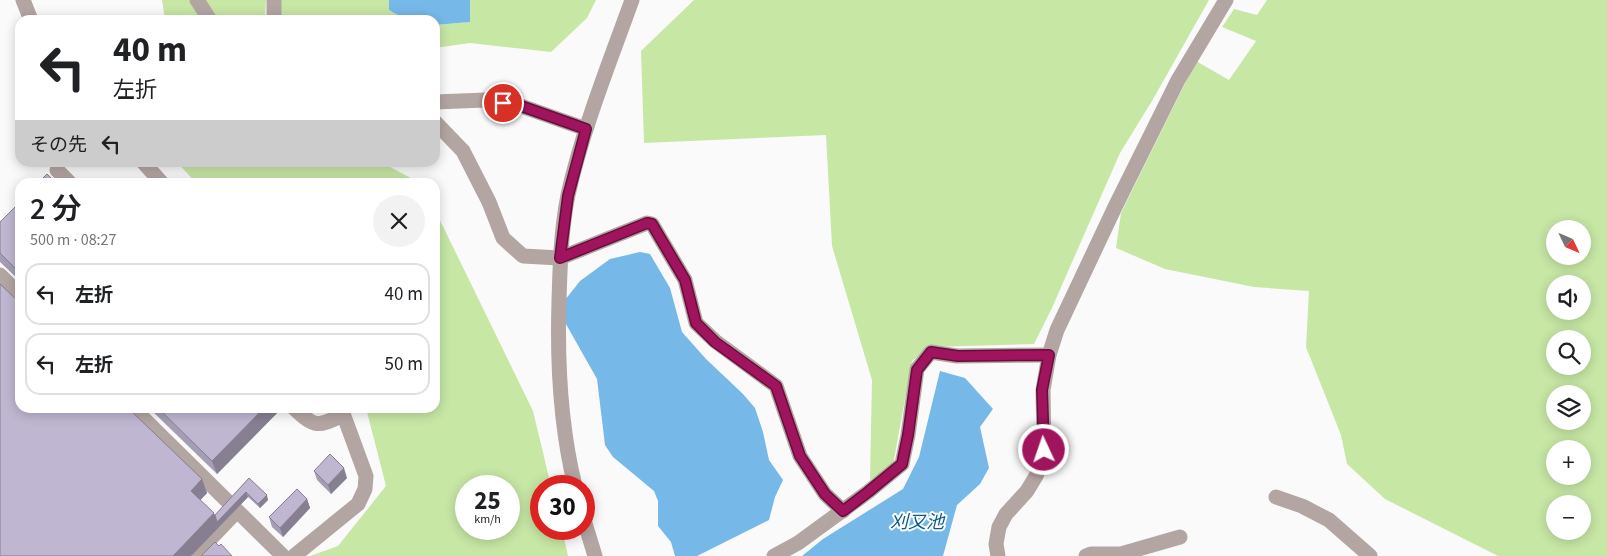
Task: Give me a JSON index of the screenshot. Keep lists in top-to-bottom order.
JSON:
{
  "water": ["刈又池"],
  "north": "bottom right",
  "page": {
    "turn": ["40 m", "左折"],
    "then": "その先",
    "heading": ["2 分", "500 m · 08:27"],
    "map_buttons": ["+", "−"],
    "list": [
      {
        "name": "左折",
        "value": "40 m"
      },
      {
        "name": "左折",
        "value": "50 m"
      }
    ],
    "speed": "25 km/h",
    "limit": "30"
  }
}
